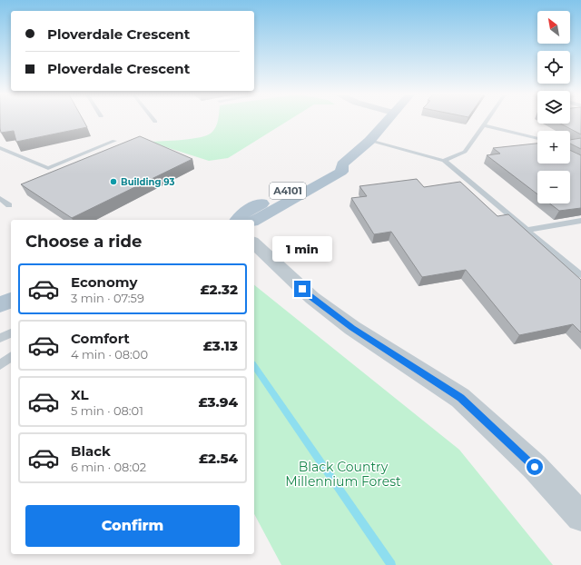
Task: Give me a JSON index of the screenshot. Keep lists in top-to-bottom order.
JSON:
{
  "streets": {
    "main road": ["A4101"]
  },
  "parks": ["Black Country Millennium Forest"],
  "places": ["Building 93"],
  "north": "top left",
  "page": {
    "map_buttons": ["+", "−"],
    "banner": ["Ploverdale Crescent", "Ploverdale Crescent"],
    "heading": "Choose a ride",
    "bubble": "1 min",
    "list": [
      {
        "name": "Economy",
        "note": "3 min · 07:59",
        "value": "£2.32"
      },
      {
        "name": "Comfort",
        "note": "4 min · 08:00",
        "value": "£3.13"
      },
      {
        "name": "XL",
        "note": "5 min · 08:01",
        "value": "£3.94"
      },
      {
        "name": "Black",
        "note": "6 min · 08:02",
        "value": "£2.54"
      }
    ],
    "buttons": "Confirm"
  }
}
